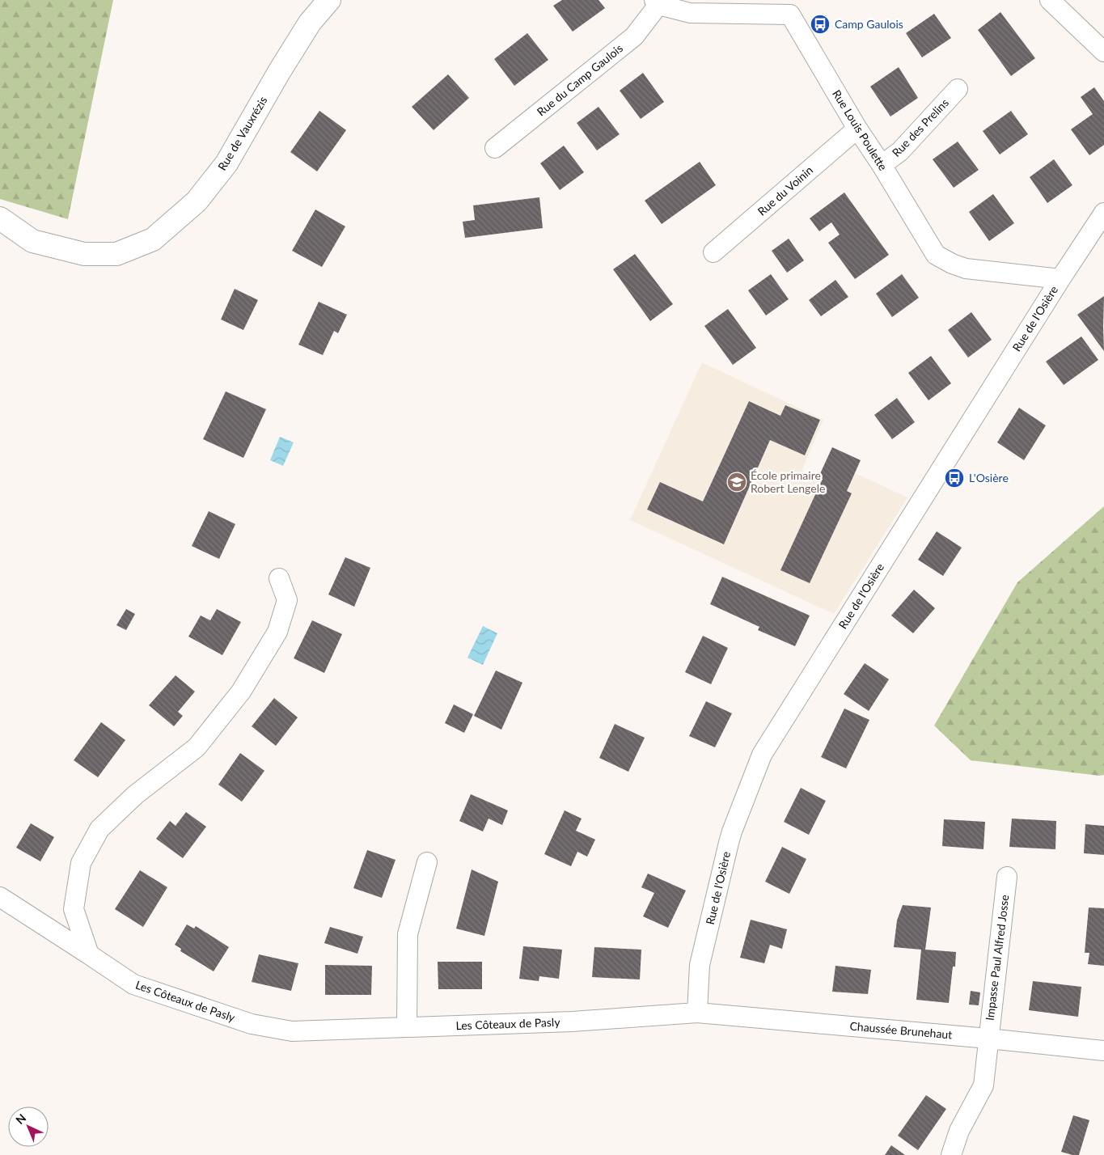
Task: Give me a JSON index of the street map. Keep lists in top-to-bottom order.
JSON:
{
  "streets": {
    "street": [
      "Rue du Camp Gaulois",
      "Rue des Prelins",
      "Rue Louis Poulette",
      "Rue de Vauxrézis",
      "Rue du Voinin",
      "Rue de l'Osière",
      "Impasse Paul Alfred Josse",
      "Les Côteaux de Pasly",
      "Chaussée Brunehaut"
    ]
  },
  "crossings": [
    ["Rue du Camp Gaulois", "Rue Louis Poulette"],
    ["Rue des Prelins", "Rue Louis Poulette"],
    ["Rue Louis Poulette", "Rue du Voinin"],
    ["Rue Louis Poulette", "Rue de l'Osière"],
    ["Rue de l'Osière", "Les Côteaux de Pasly"],
    ["Rue de l'Osière", "Chaussée Brunehaut"],
    ["Impasse Paul Alfred Josse", "Chaussée Brunehaut"],
    ["Les Côteaux de Pasly", "Chaussée Brunehaut"]
  ],
  "places": {
    "bus stop": ["Camp Gaulois", "L'Osière"],
    "school or university": ["École primaire Robert Lengele"]
  },
  "north": "top left"
}
